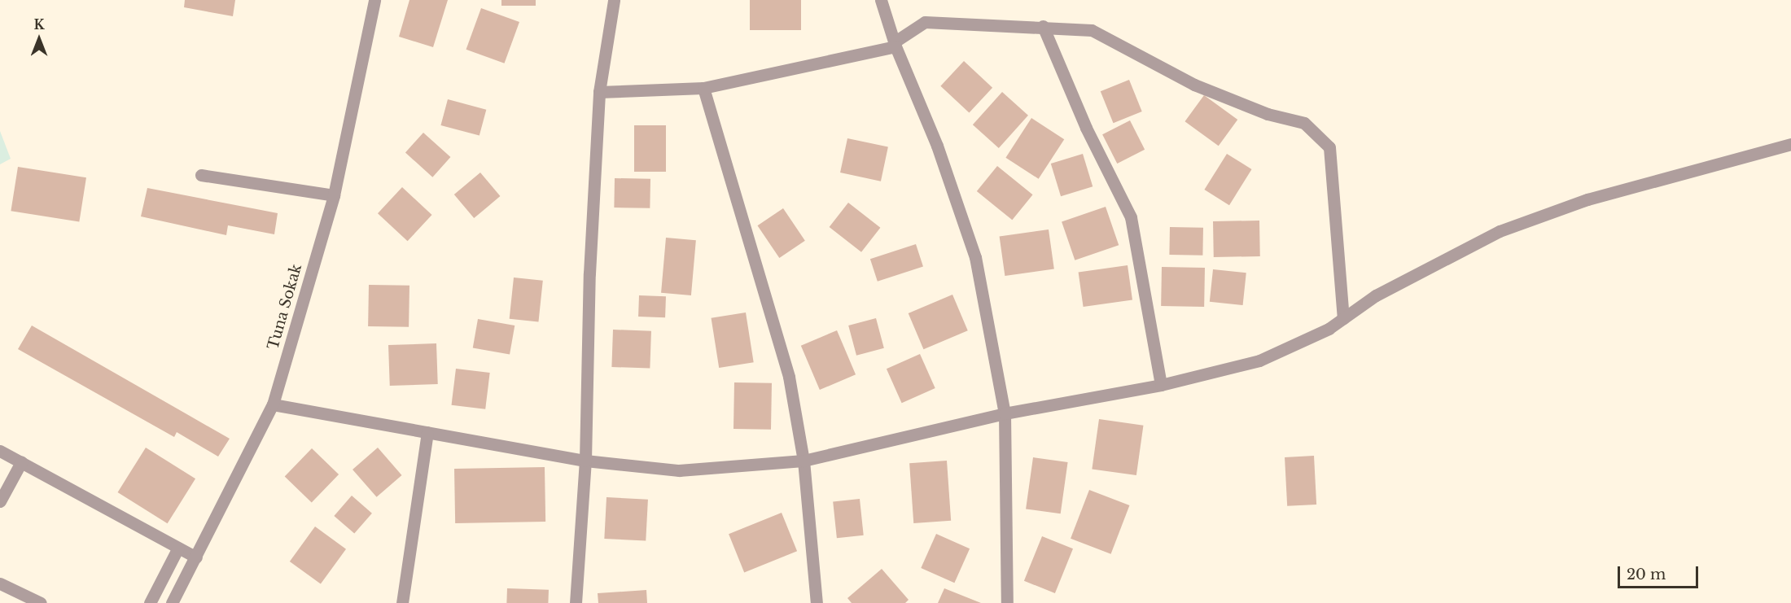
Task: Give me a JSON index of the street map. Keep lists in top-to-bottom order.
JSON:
{
  "streets": {
    "street": ["Tuna Sokak"]
  },
  "scale_bar": "20 m",
  "north": "top"
}
